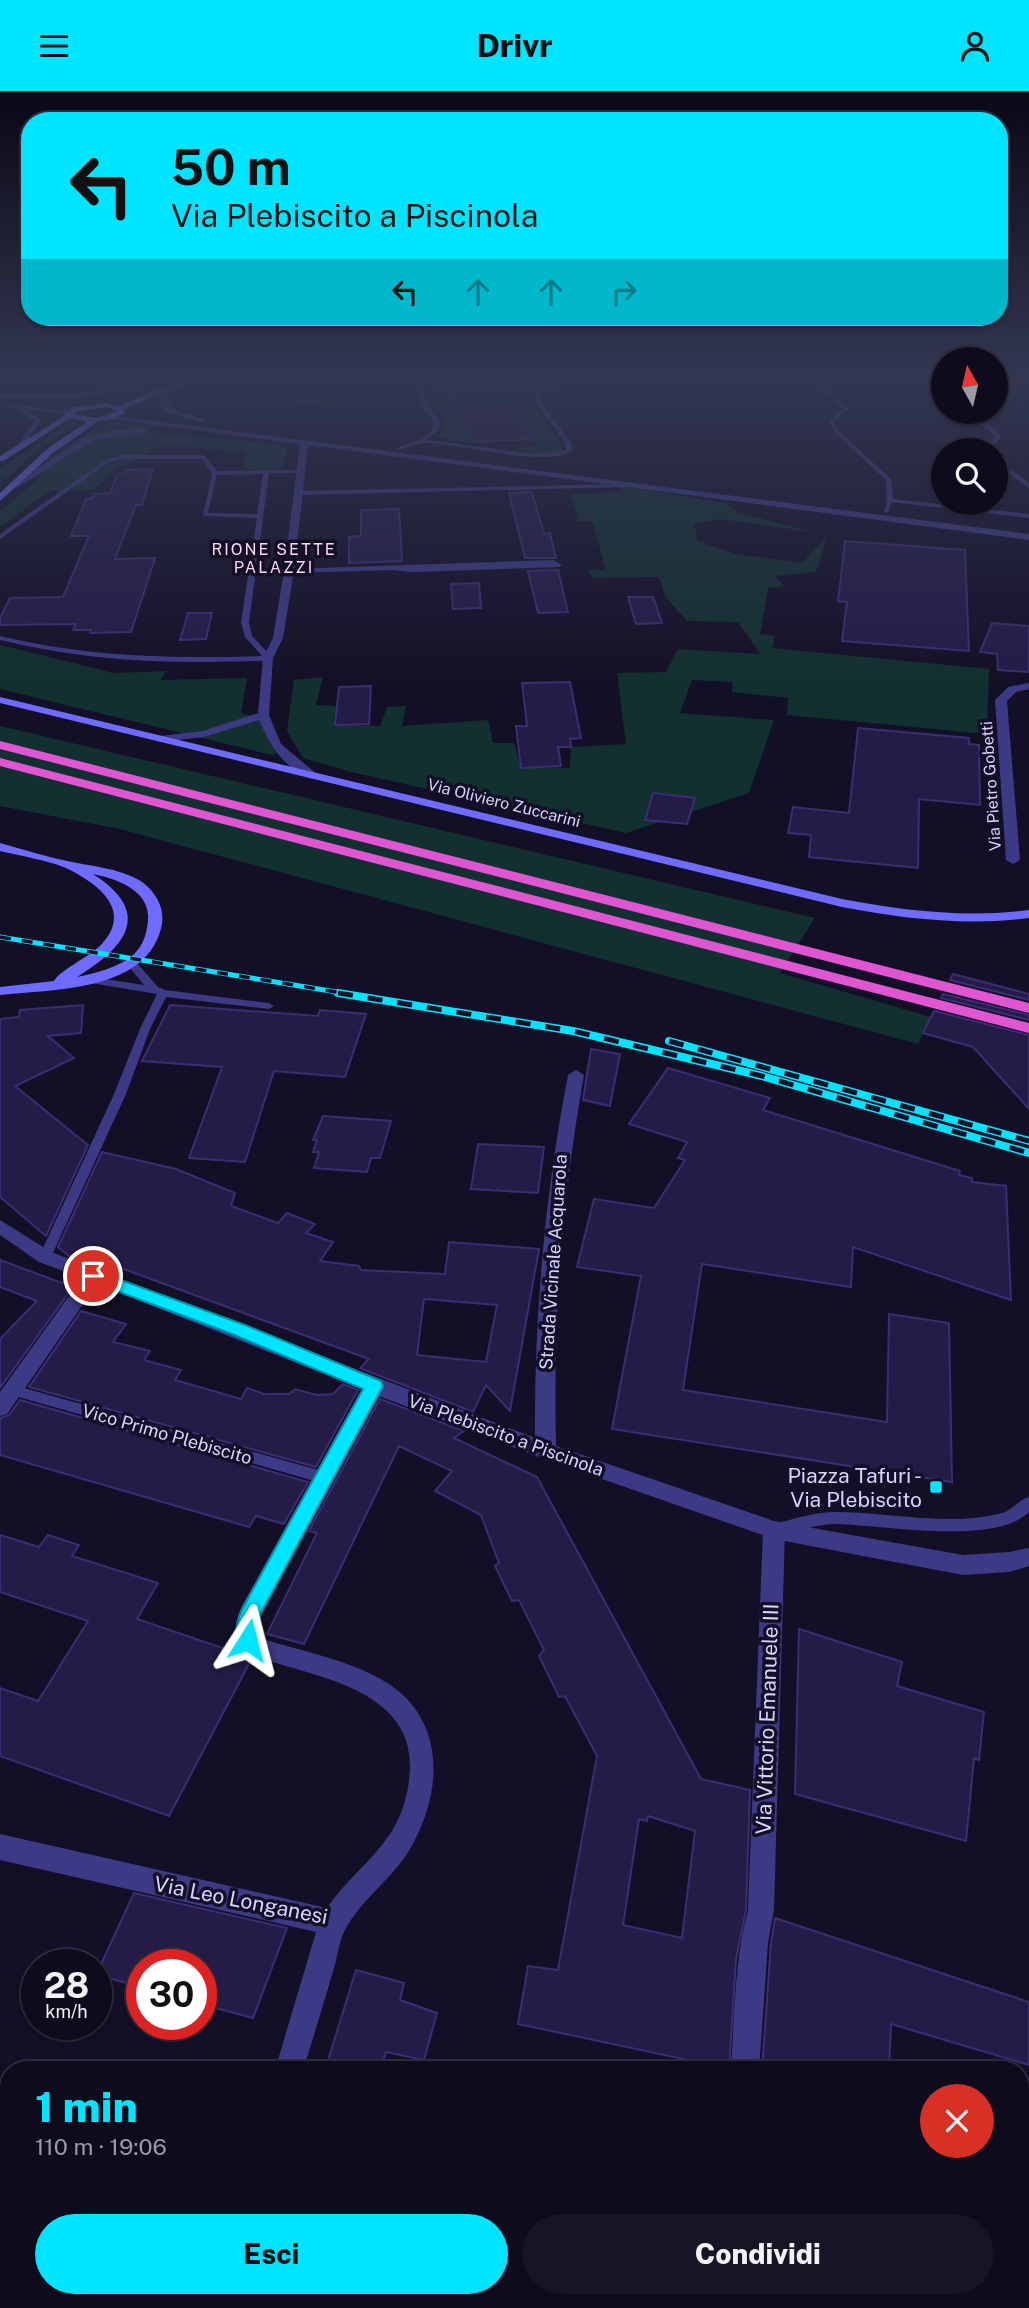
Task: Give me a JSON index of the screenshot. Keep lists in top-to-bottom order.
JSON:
{
  "streets": {
    "main road": ["Via Oliviero Zuccarini"],
    "street": [
      "Via Pietro Gobetti",
      "Strada Vicinale Acquarola",
      "Via Plebiscito a Piscinola",
      "Via Vittorio Emanuele III",
      "Via Leo Longanesi"
    ],
    "lane": ["Vico Primo Plebiscito"]
  },
  "crossings": [
    ["Strada Vicinale Acquarola", "Via Plebiscito a Piscinola"],
    ["Vico Primo Plebiscito", "Via Leo Longanesi"],
    ["Via Plebiscito a Piscinola", "Via Vittorio Emanuele III"]
  ],
  "districts": ["RIONE SETTE PALAZZI"],
  "places": {
    "transit": ["Piazza Tafuri - Via Plebiscito"]
  },
  "north": "top",
  "page": {
    "header": "Drivr",
    "turn": ["50 m", "Via Plebiscito a Piscinola"],
    "speed": "28 km/h",
    "limit": "30",
    "heading": ["1 min", "110 m · 19:06"],
    "buttons": ["Esci", "Condividi"]
  }
}
